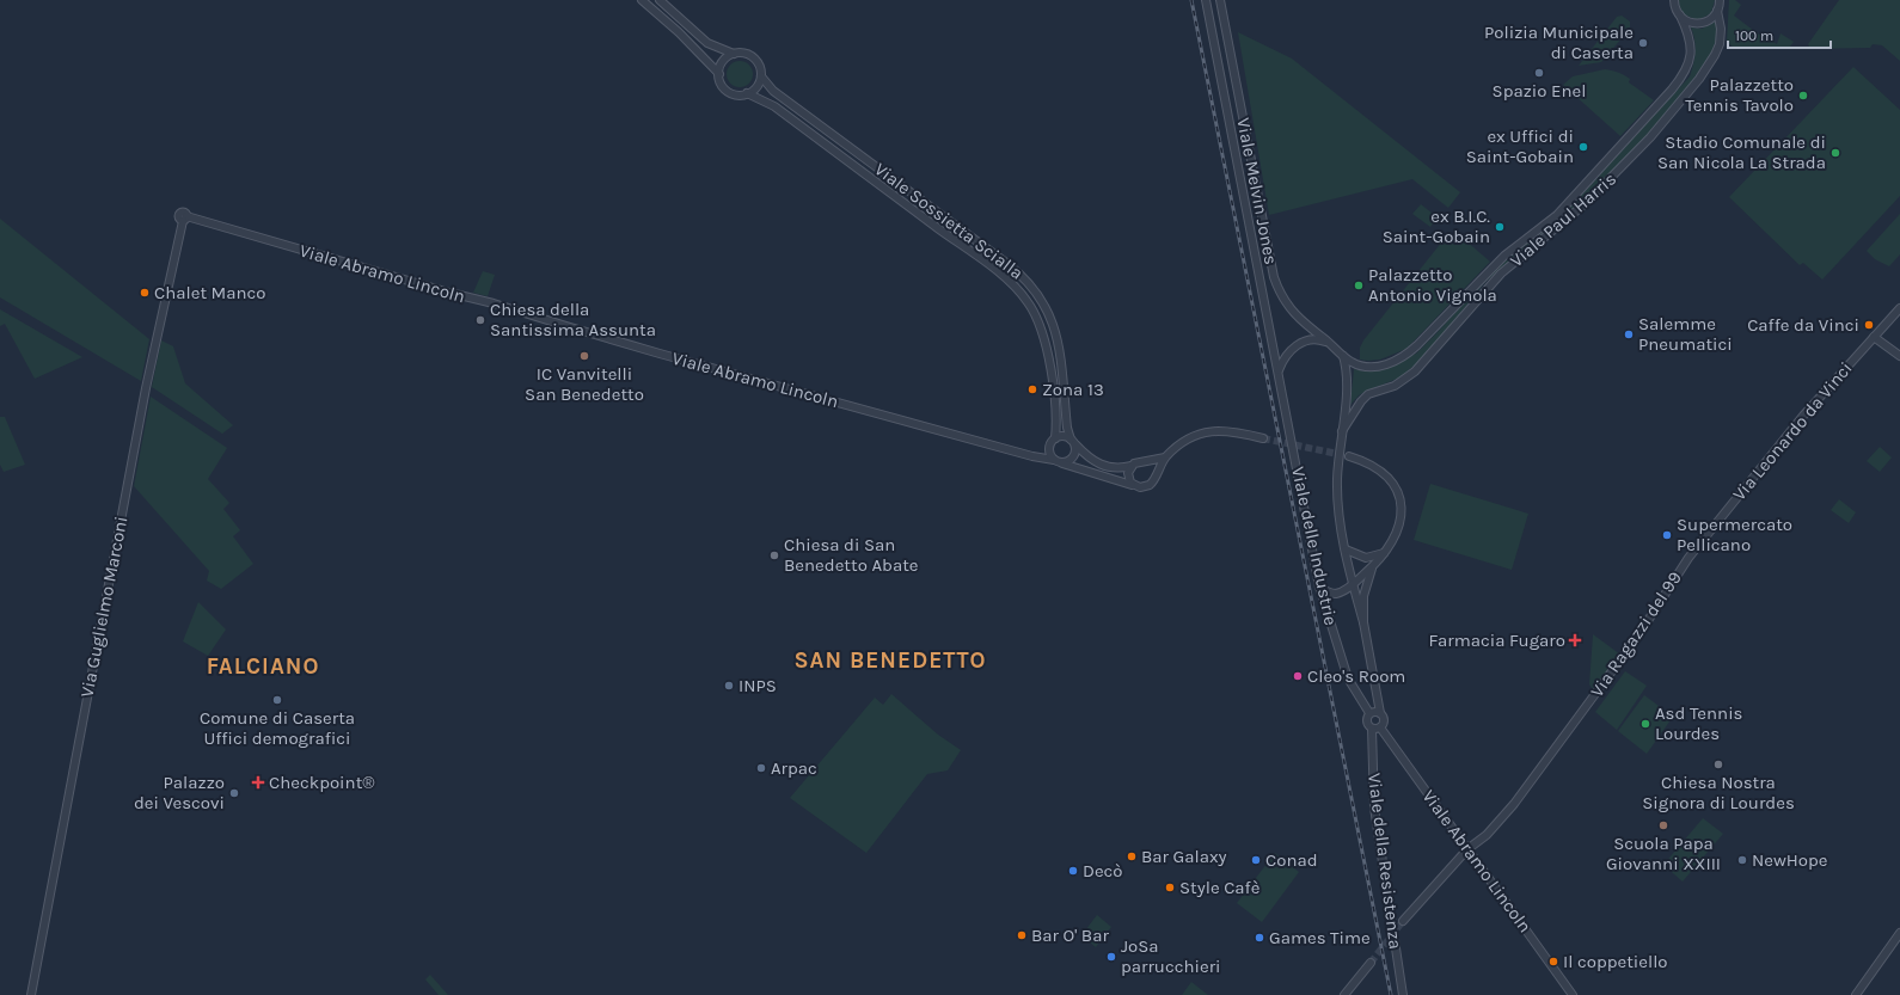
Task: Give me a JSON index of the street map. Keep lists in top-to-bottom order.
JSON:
{
  "streets": {
    "street": [
      "Viale Melvin Jones",
      "Viale Paul Harris",
      "Viale Sossietta Scialla",
      "Viale Abramo Lincoln",
      "Via Leonardo da Vinci",
      "Viale delle Industrie",
      "Via Guglielmo Marconi",
      "Via Ragazzi del 99",
      "Viale della Resistenza"
    ]
  },
  "crossings": [
    ["Viale Melvin Jones", "Viale Paul Harris"],
    ["Viale Sossietta Scialla", "Viale Abramo Lincoln"],
    ["Viale Abramo Lincoln", "Viale delle Industrie"],
    ["Viale Abramo Lincoln", "Via Guglielmo Marconi"],
    ["Viale Abramo Lincoln", "Viale della Resistenza"],
    ["Via Leonardo da Vinci", "Via Ragazzi del 99"],
    ["Viale delle Industrie", "Viale della Resistenza"]
  ],
  "districts": ["SAN BENEDETTO", "FALCIANO"],
  "places": {
    "other": [
      "Polizia Municipale di Caserta",
      "Spazio Enel",
      "Palazzetto Tennis Tavolo",
      "ex Uffici di Saint-Gobain",
      "Stadio Comunale di San Nicola La Strada",
      "ex B.I.C. Saint-Gobain",
      "Palazzetto Antonio Vignola",
      "Chalet Manco",
      "Chiesa della Santissima Assunta",
      "Caffe da Vinci",
      "Salemme Pneumatici",
      "IC Vanvitelli San Benedetto",
      "Zona 13",
      "Supermercato Pellicano",
      "Chiesa di San Benedetto Abate",
      "Cleo's Room",
      "INPS",
      "Comune di Caserta Uffici demografici",
      "Asd Tennis Lourdes",
      "Chiesa Nostra Signora di Lourdes",
      "Arpac",
      "Palazzo dei Vescovi",
      "Scuola Papa Giovanni XXIII",
      "Bar Galaxy",
      "Conad",
      "NewHope",
      "Decò",
      "Style Cafè",
      "Bar O' Bar",
      "Games Time",
      "JoSa parrucchieri",
      "Il coppetiello"
    ],
    "health": ["Farmacia Fugaro", "Checkpoint®"]
  },
  "scale_bar": "100 m"
}
